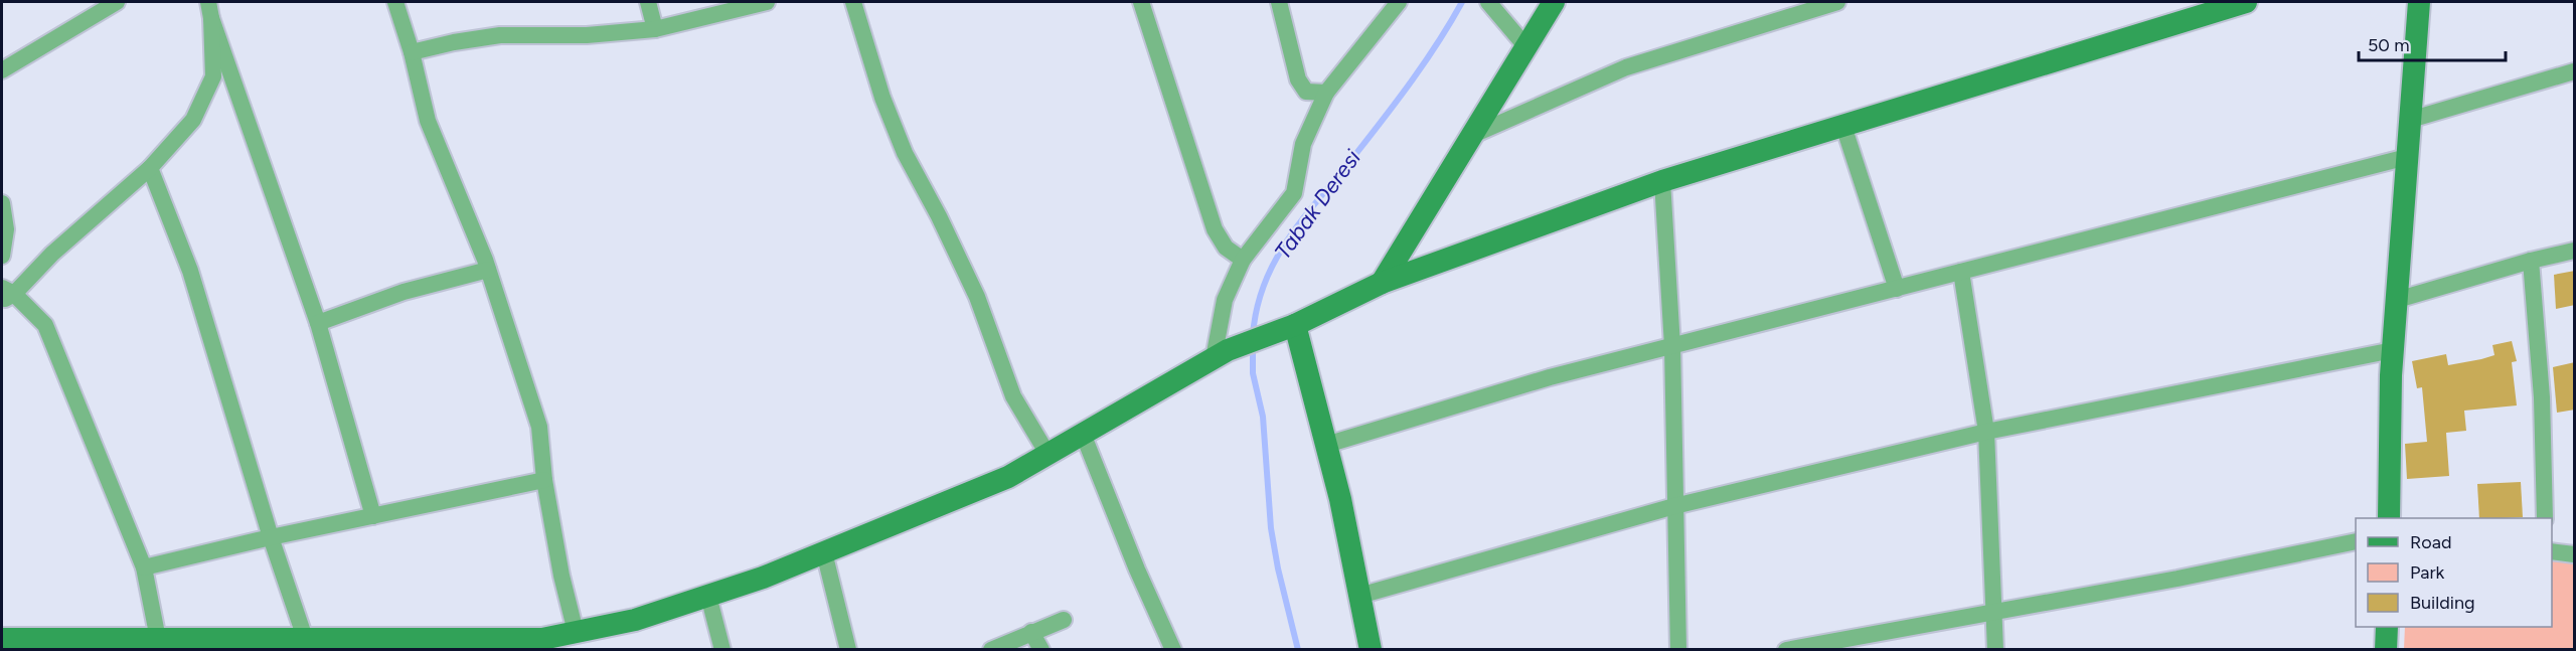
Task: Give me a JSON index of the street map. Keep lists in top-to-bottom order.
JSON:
{
  "water": ["Tabak Deresi"],
  "legend": ["Road", "Park", "Building"],
  "scale_bar": "50 m"
}
